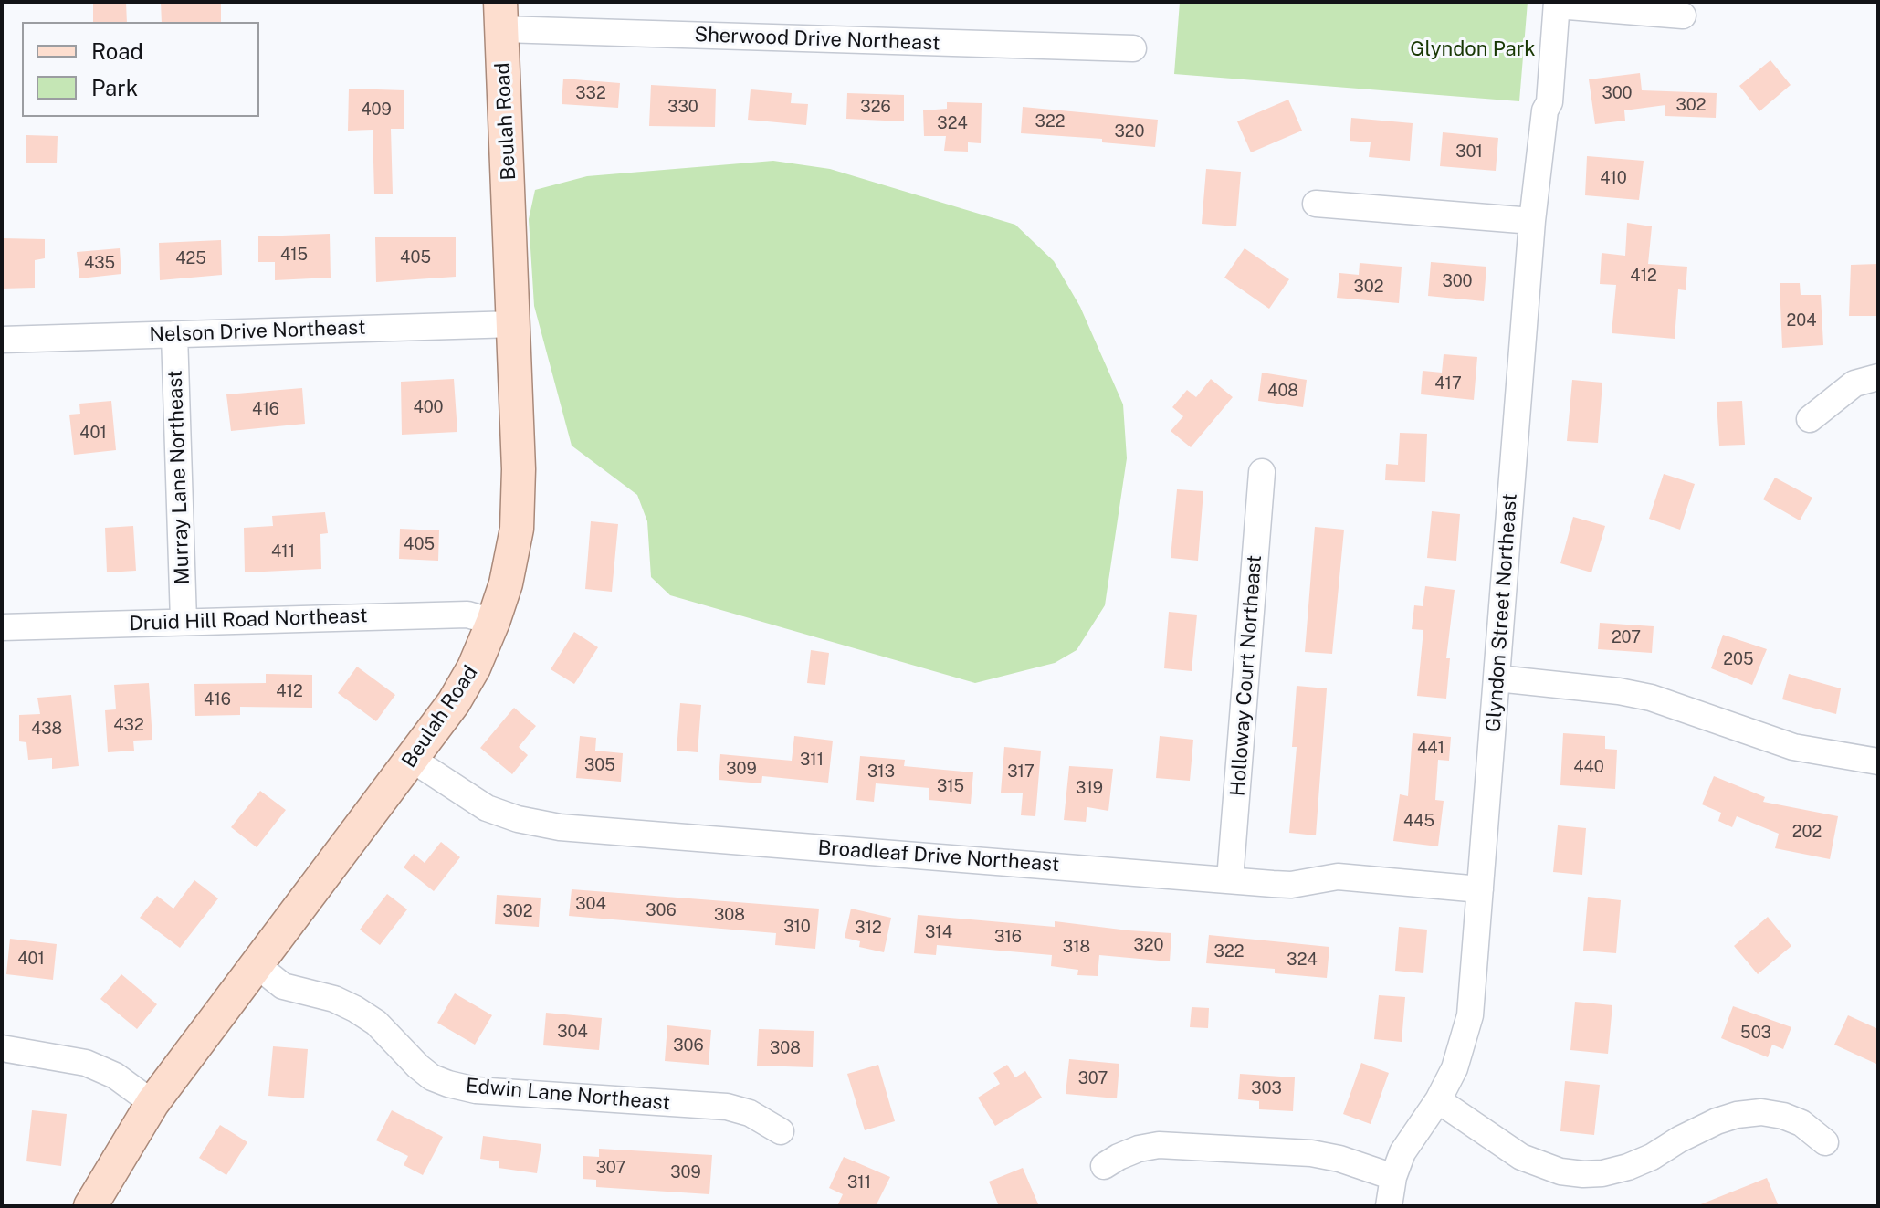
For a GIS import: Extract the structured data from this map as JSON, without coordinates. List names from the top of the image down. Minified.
{"streets":{"main road":["Beulah Road"],"street":["Sherwood Drive Northeast","Nelson Drive Northeast","Murray Lane Northeast","Glyndon Street Northeast","Druid Hill Road Northeast","Holloway Court Northeast","Broadleaf Drive Northeast","Edwin Lane Northeast"]},"crossings":[["Sherwood Drive Northeast","Beulah Road"],["Beulah Road","Nelson Drive Northeast"],["Beulah Road","Druid Hill Road Northeast"],["Beulah Road","Broadleaf Drive Northeast"],["Beulah Road","Edwin Lane Northeast"],["Nelson Drive Northeast","Murray Lane Northeast"],["Murray Lane Northeast","Druid Hill Road Northeast"],["Glyndon Street Northeast","Broadleaf Drive Northeast"],["Holloway Court Northeast","Broadleaf Drive Northeast"]],"parks":["Glyndon Park"],"house_numbers":["332","300","302","330","326","409","322","324","320","301","410","415","405","425","435","412","300","302","204","417","408","400","416","401","405","411","207","205","412","416","432","438","441","311","305","440","309","313","317","315","319","445","202","304","306","302","308","310","312","314","316","320","318","322","401","324","304","503","306","308","307","303","307","309","311"],"legend":["Road","Park"]}
